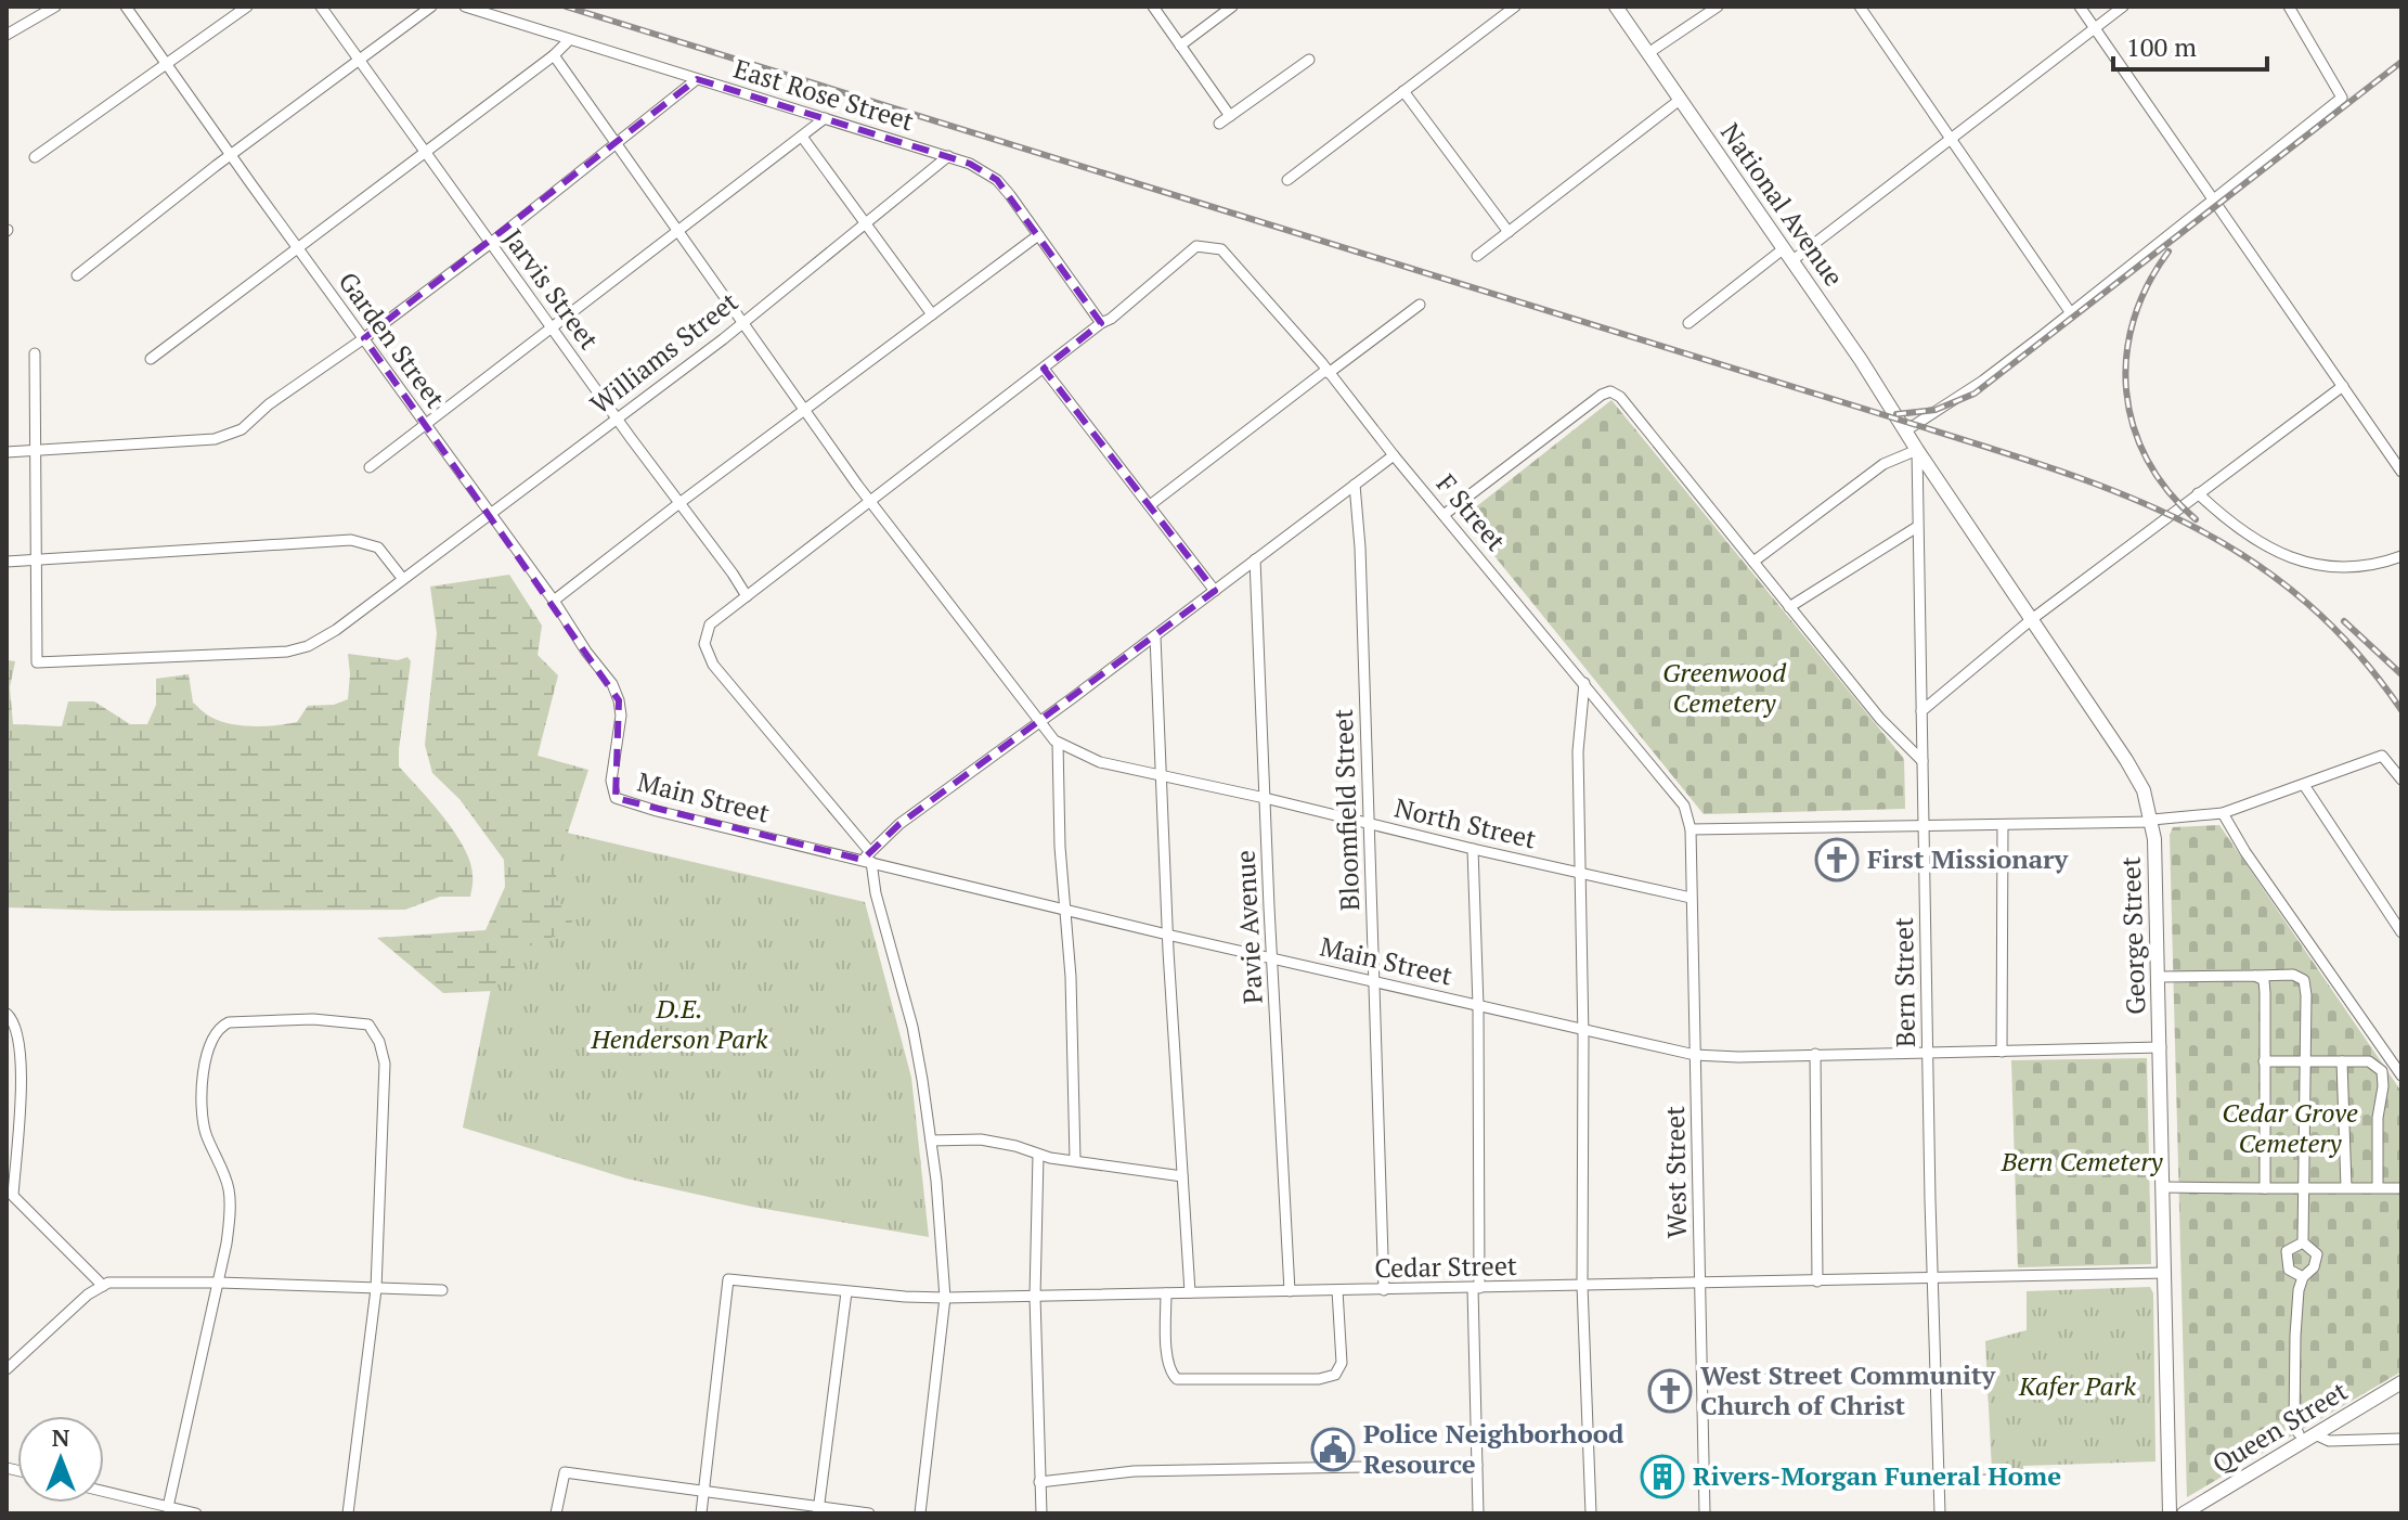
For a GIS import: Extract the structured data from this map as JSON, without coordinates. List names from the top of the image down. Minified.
{"streets":{"street":["East Rose Street","National Avenue","Jarvis Street","Garden Street","Williams Street","F Street","Main Street","Bloomfield Street","North Street","Pavie Avenue","George Street","Bern Street","West Street","Cedar Street","Queen Street"]},"crossings":[["East Rose Street","Williams Street"],["East Rose Street","F Street"],["National Avenue","George Street"],["Jarvis Street","Williams Street"],["Garden Street","Williams Street"],["Garden Street","Main Street"],["Williams Street","North Street"],["F Street","West Street"],["Main Street","Bloomfield Street"],["Main Street","Pavie Avenue"],["Main Street","George Street"],["Main Street","Bern Street"],["Main Street","West Street"],["Bloomfield Street","North Street"],["Bloomfield Street","Cedar Street"],["North Street","Pavie Avenue"],["North Street","West Street"],["Pavie Avenue","Cedar Street"],["George Street","Bern Street"],["George Street","Cedar Street"],["Bern Street","Cedar Street"],["West Street","Cedar Street"]],"parks":["Greenwood Cemetery","D.E. Henderson Park","Cedar Grove Cemetery","Bern Cemetery","Kafer Park"],"places":{"church":["First Missionary","West Street Community Church of Christ"],"public building":["Police Neighborhood Resource"],"building":["Rivers-Morgan Funeral Home"]},"scale_bar":"100 m","north":"top"}
